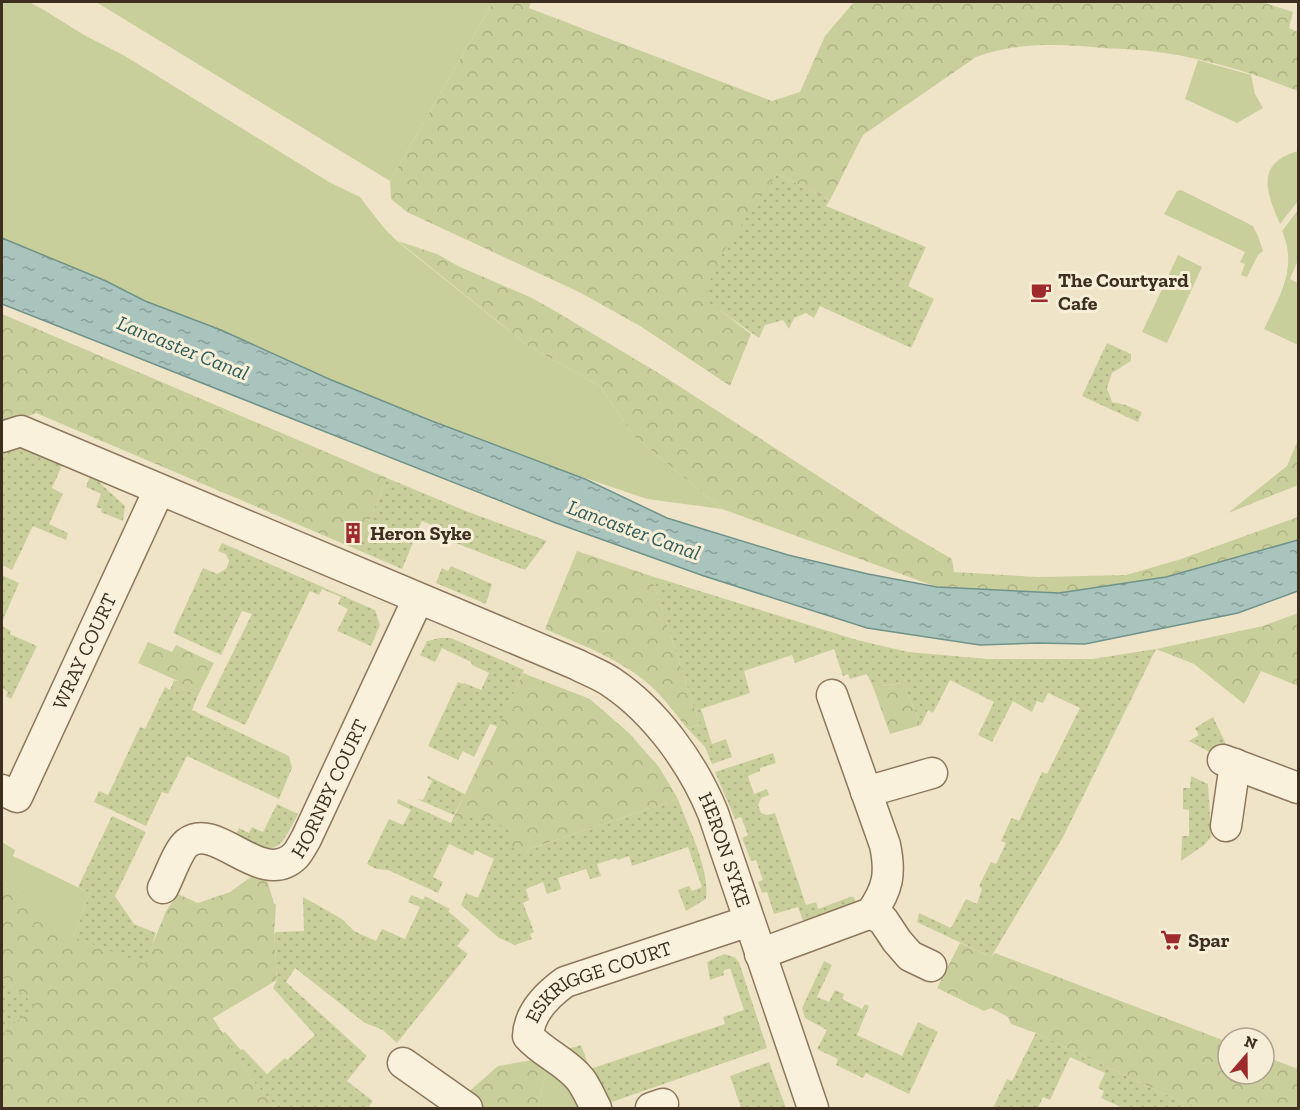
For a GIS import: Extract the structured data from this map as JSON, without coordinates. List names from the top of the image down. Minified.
{"streets":{"street":["WRAY COURT","HORNBY COURT","HERON SYKE","ESKRIGGE COURT"]},"crossings":[["WRAY COURT","HERON SYKE"],["HORNBY COURT","HERON SYKE"],["HERON SYKE","ESKRIGGE COURT"]],"water":["Lancaster Canal"],"places":{"cafe":["The Courtyard Cafe"],"building":["Heron Syke"],"supermarket":["Spar"]},"north":"top"}
